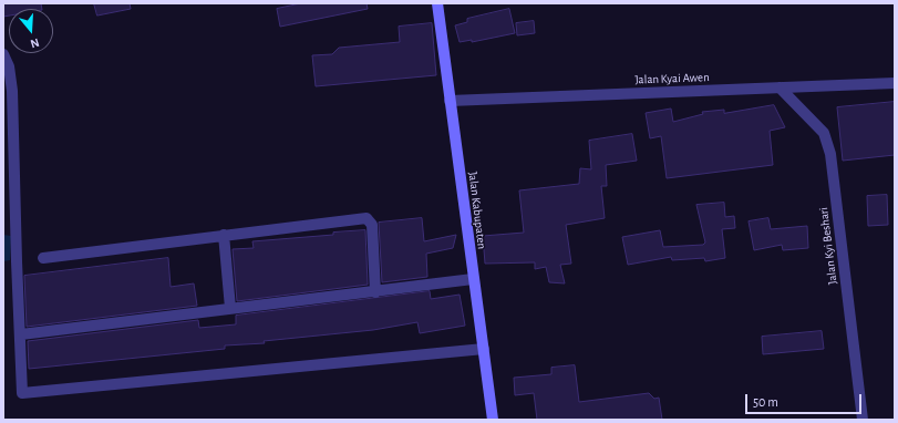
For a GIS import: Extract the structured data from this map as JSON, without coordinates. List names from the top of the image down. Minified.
{"streets":{"main road":["Jalan Kabupaten"],"street":["Jalan Kyai Awen","Jalan Kyi Beshari"]},"crossings":[["Jalan Kyai Awen","Jalan Kabupaten"],["Jalan Kyai Awen","Jalan Kyi Beshari"]],"scale_bar":"50 m","north":"bottom"}
